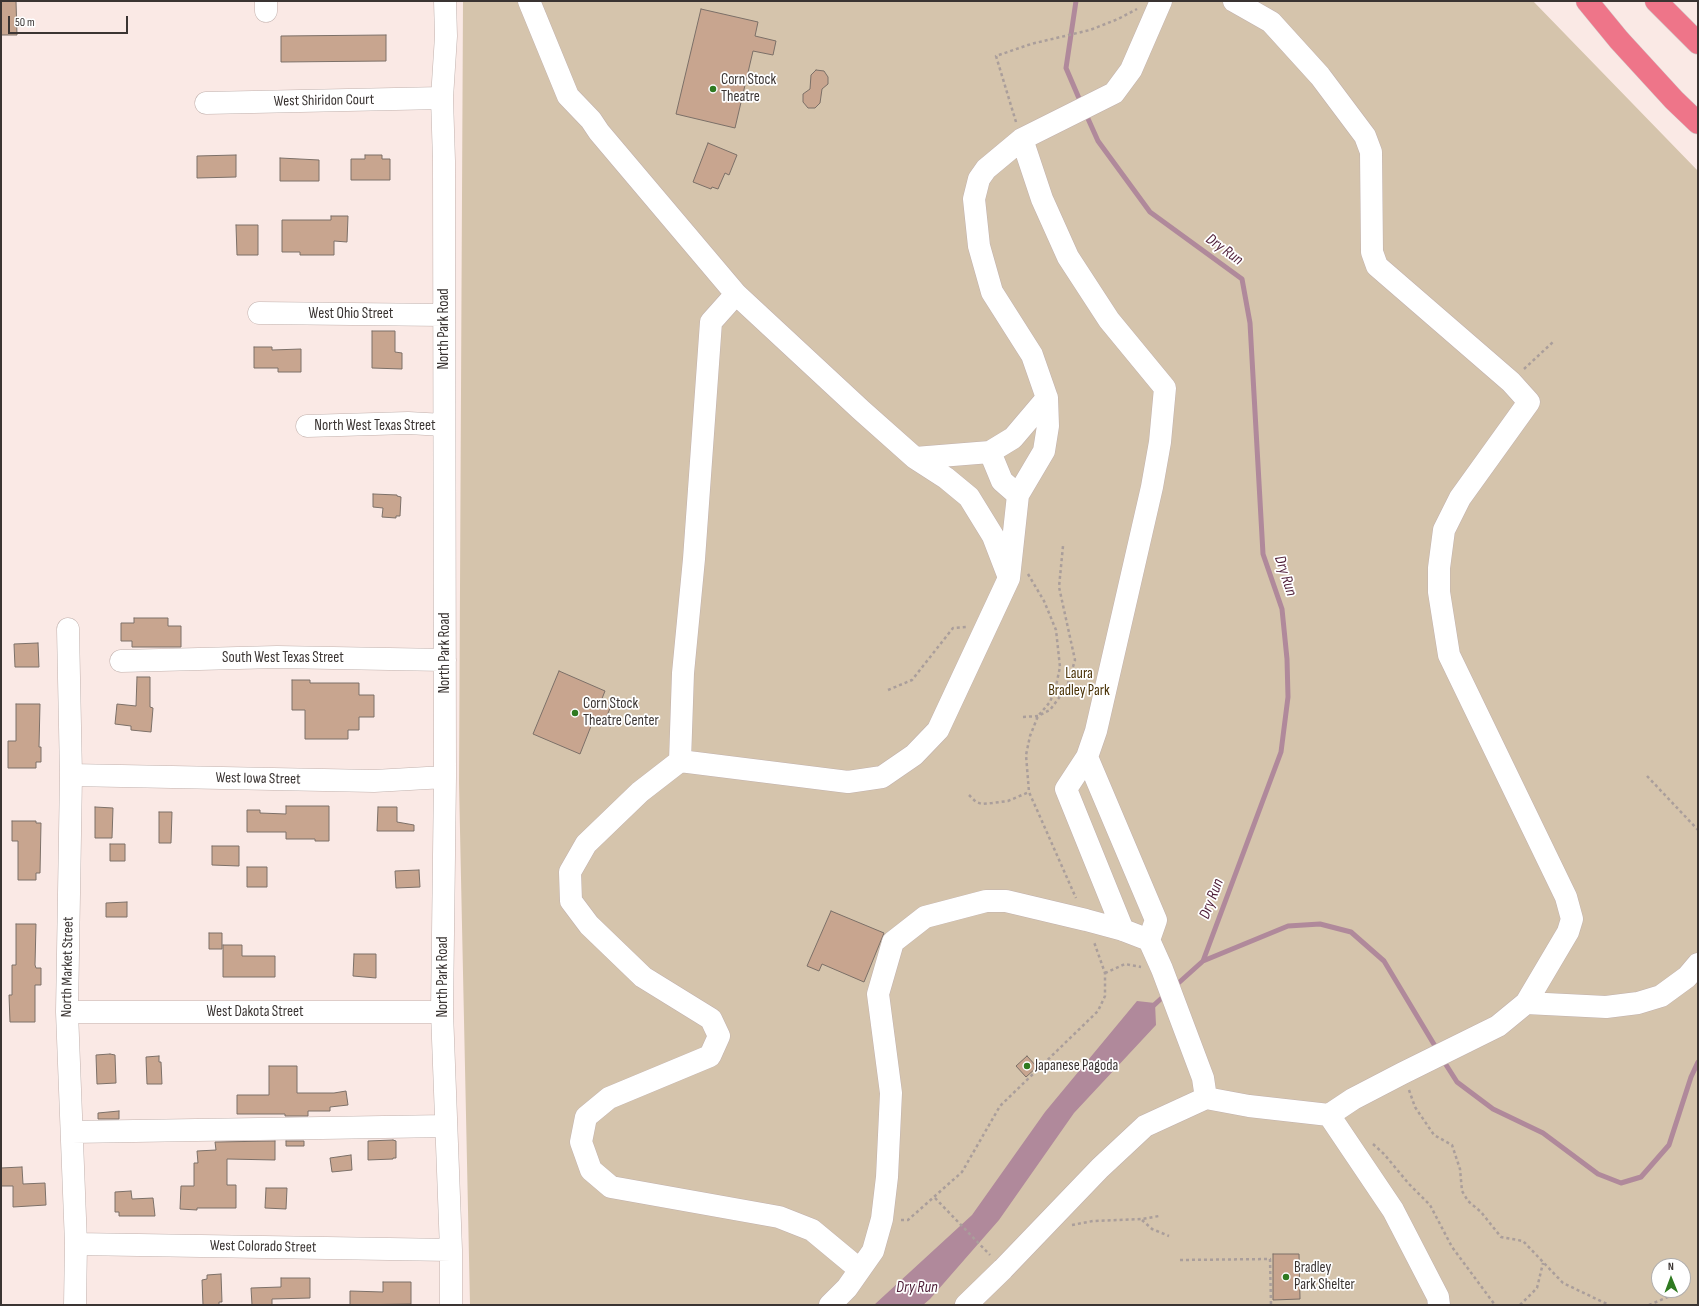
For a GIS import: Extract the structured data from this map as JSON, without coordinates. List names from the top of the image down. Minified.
{"streets":{"street":["West Shiridon Court","West Ohio Street","North Park Road","North West Texas Street","South West Texas Street","West Iowa Street","North Market Street","West Dakota Street","West Colorado Street"]},"crossings":[["West Shiridon Court","North Park Road"],["West Ohio Street","North Park Road"],["North Park Road","North West Texas Street"],["North Park Road","South West Texas Street"],["North Park Road","West Iowa Street"],["North Park Road","West Dakota Street"],["North Park Road","West Colorado Street"],["West Iowa Street","North Market Street"],["North Market Street","West Dakota Street"],["North Market Street","West Colorado Street"]],"water":["Dry Run"],"parks":["Laura Bradley Park"],"places":["Corn Stock Theatre","Corn Stock Theatre Center","Japanese Pagoda","Bradley Park Shelter"],"scale_bar":"50 m","north":"top"}
